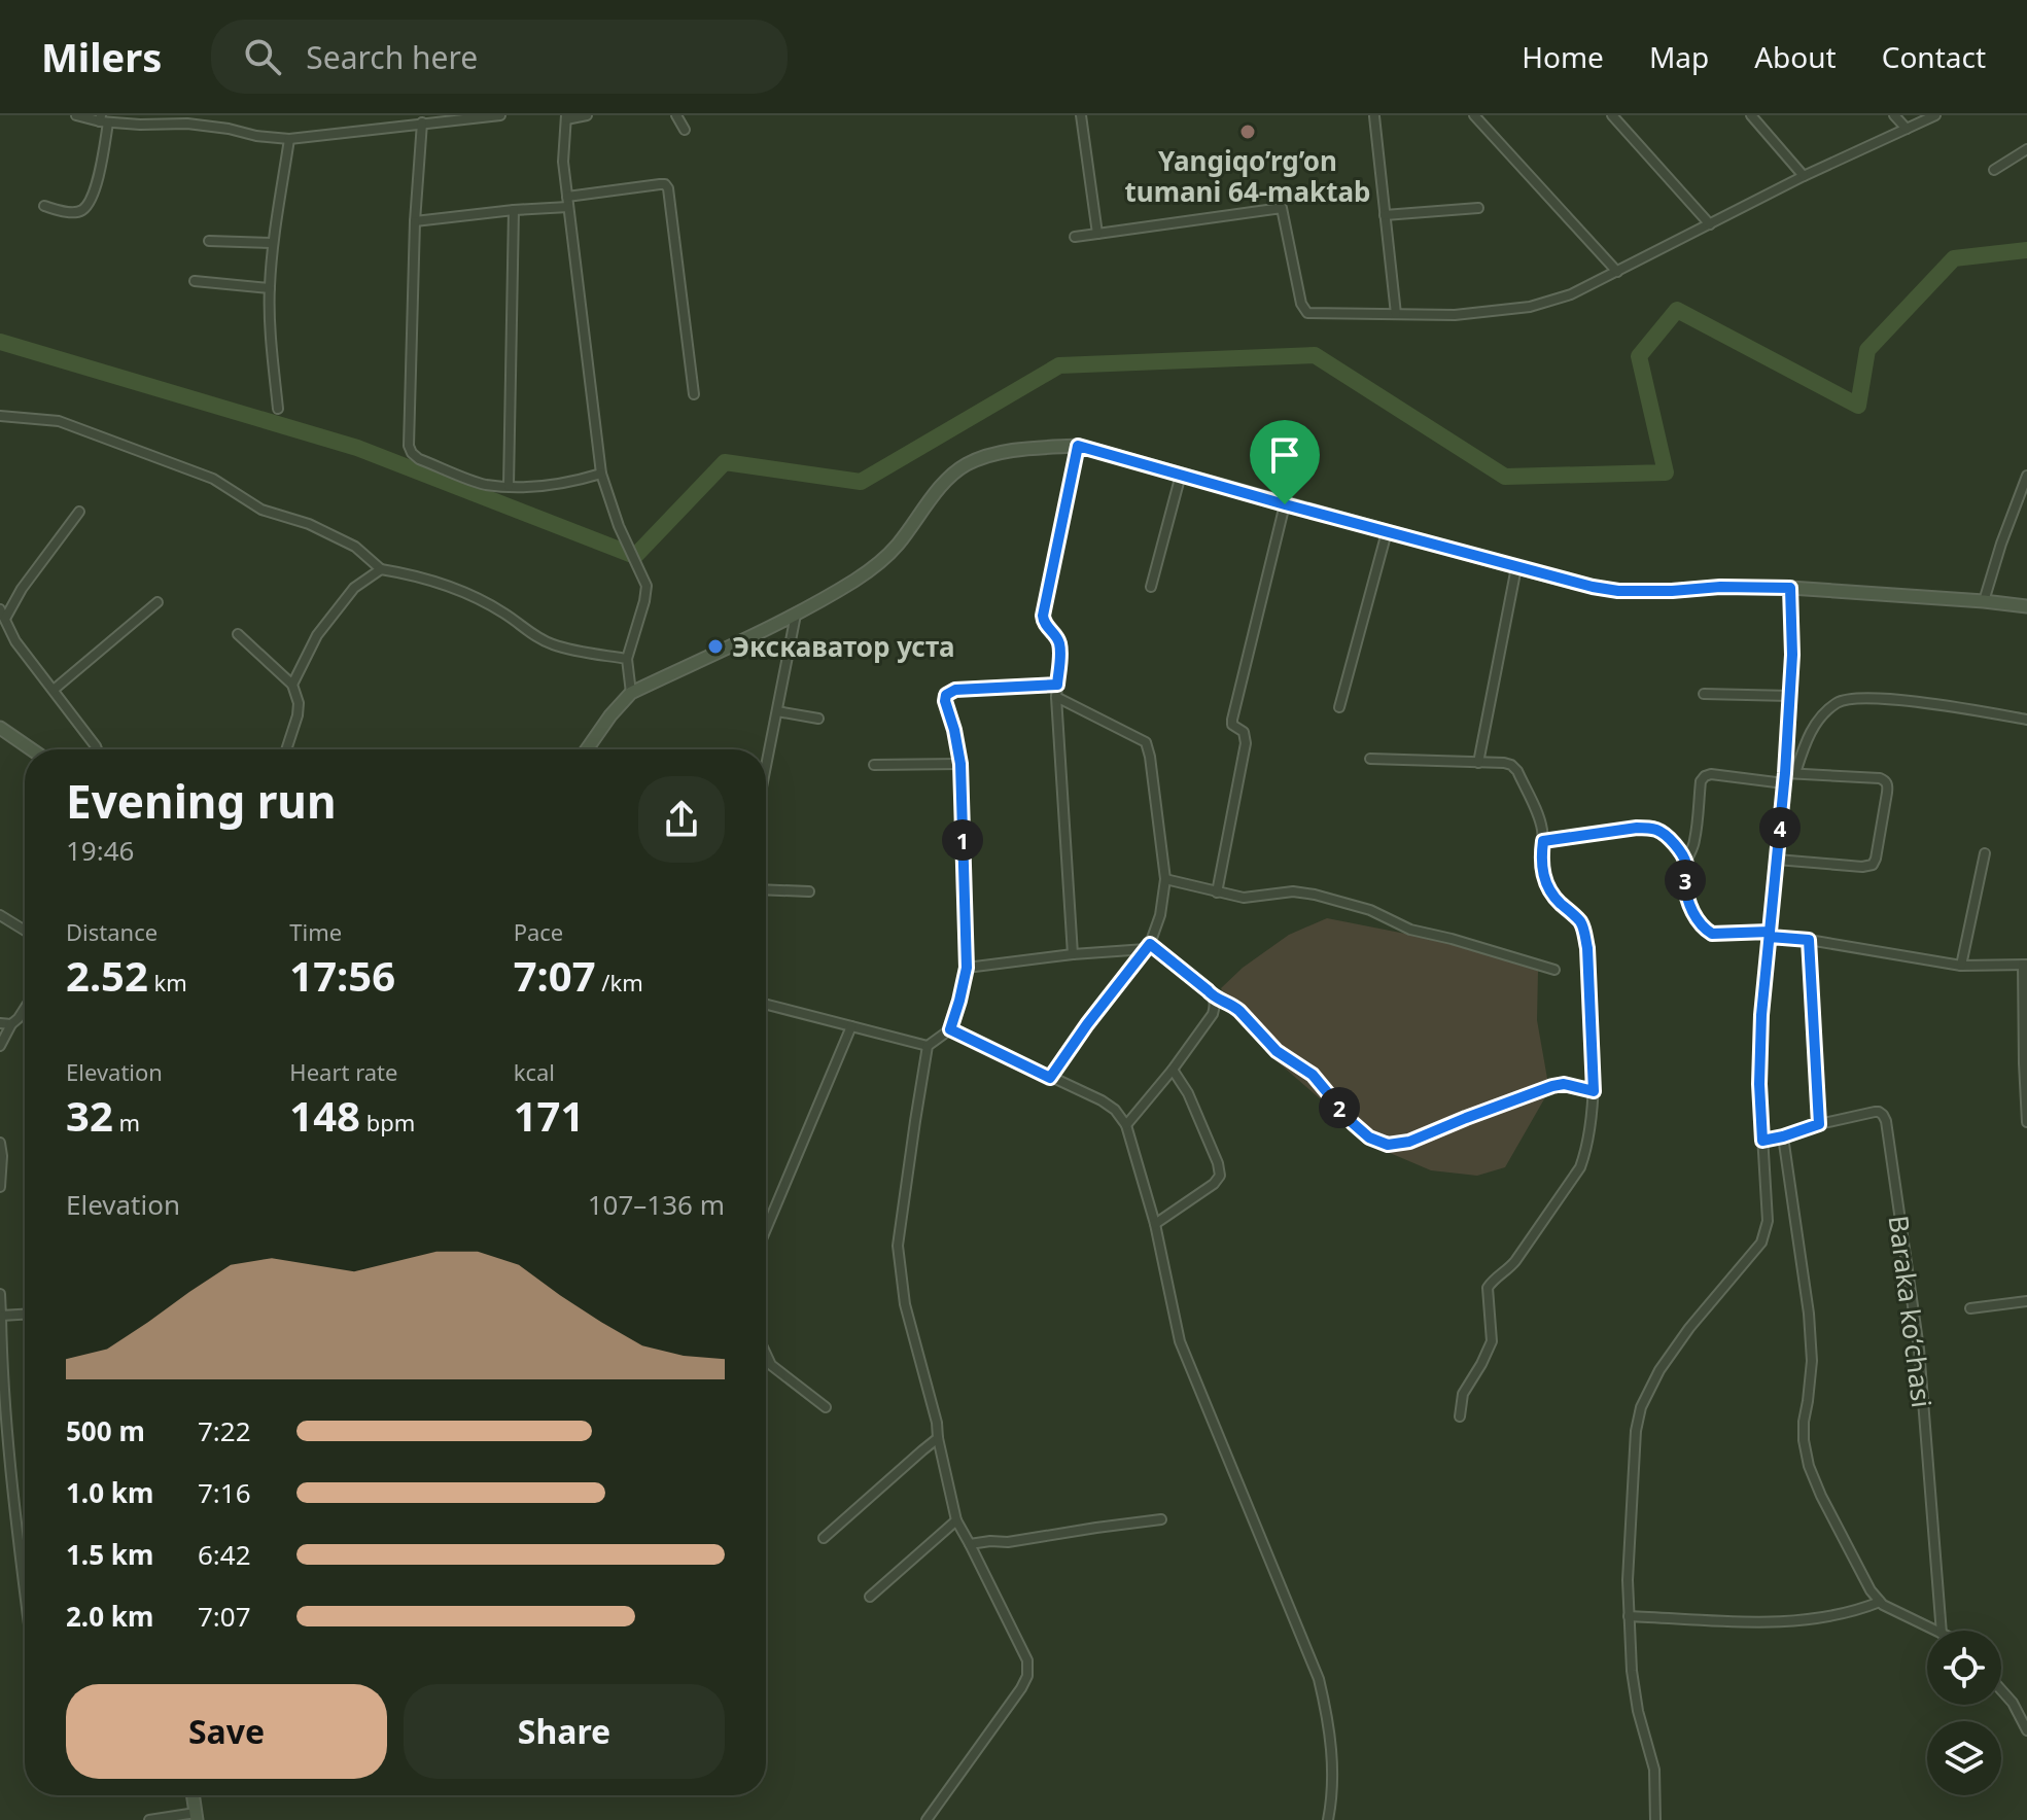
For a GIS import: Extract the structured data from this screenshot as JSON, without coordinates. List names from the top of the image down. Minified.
{"streets":{"street":["Baraka koʻchasi"]},"places":["Yangiqo’rg’on tumani 64-maktab","Экскаватор уста"],"page":{"header":"Milers","search":"Search here","nav":["Home","Map","About","Contact"],"heading":["Evening run","19:46"],"pins":["4","1","3","2"],"stats":[["Distance","2.52 km"],["Time","17:56"],["Pace","7:07 /km"],["Elevation","32 m"],["Heart rate","148 bpm"],["kcal","171"]],"chart":["Elevation","107–136 m"],"list":[{"name":"500 m","note":"7:22"},{"name":"1.0 km","note":"7:16"},{"name":"1.5 km","note":"6:42"},{"name":"2.0 km","note":"7:07"}],"buttons":["Save","Share"]}}
